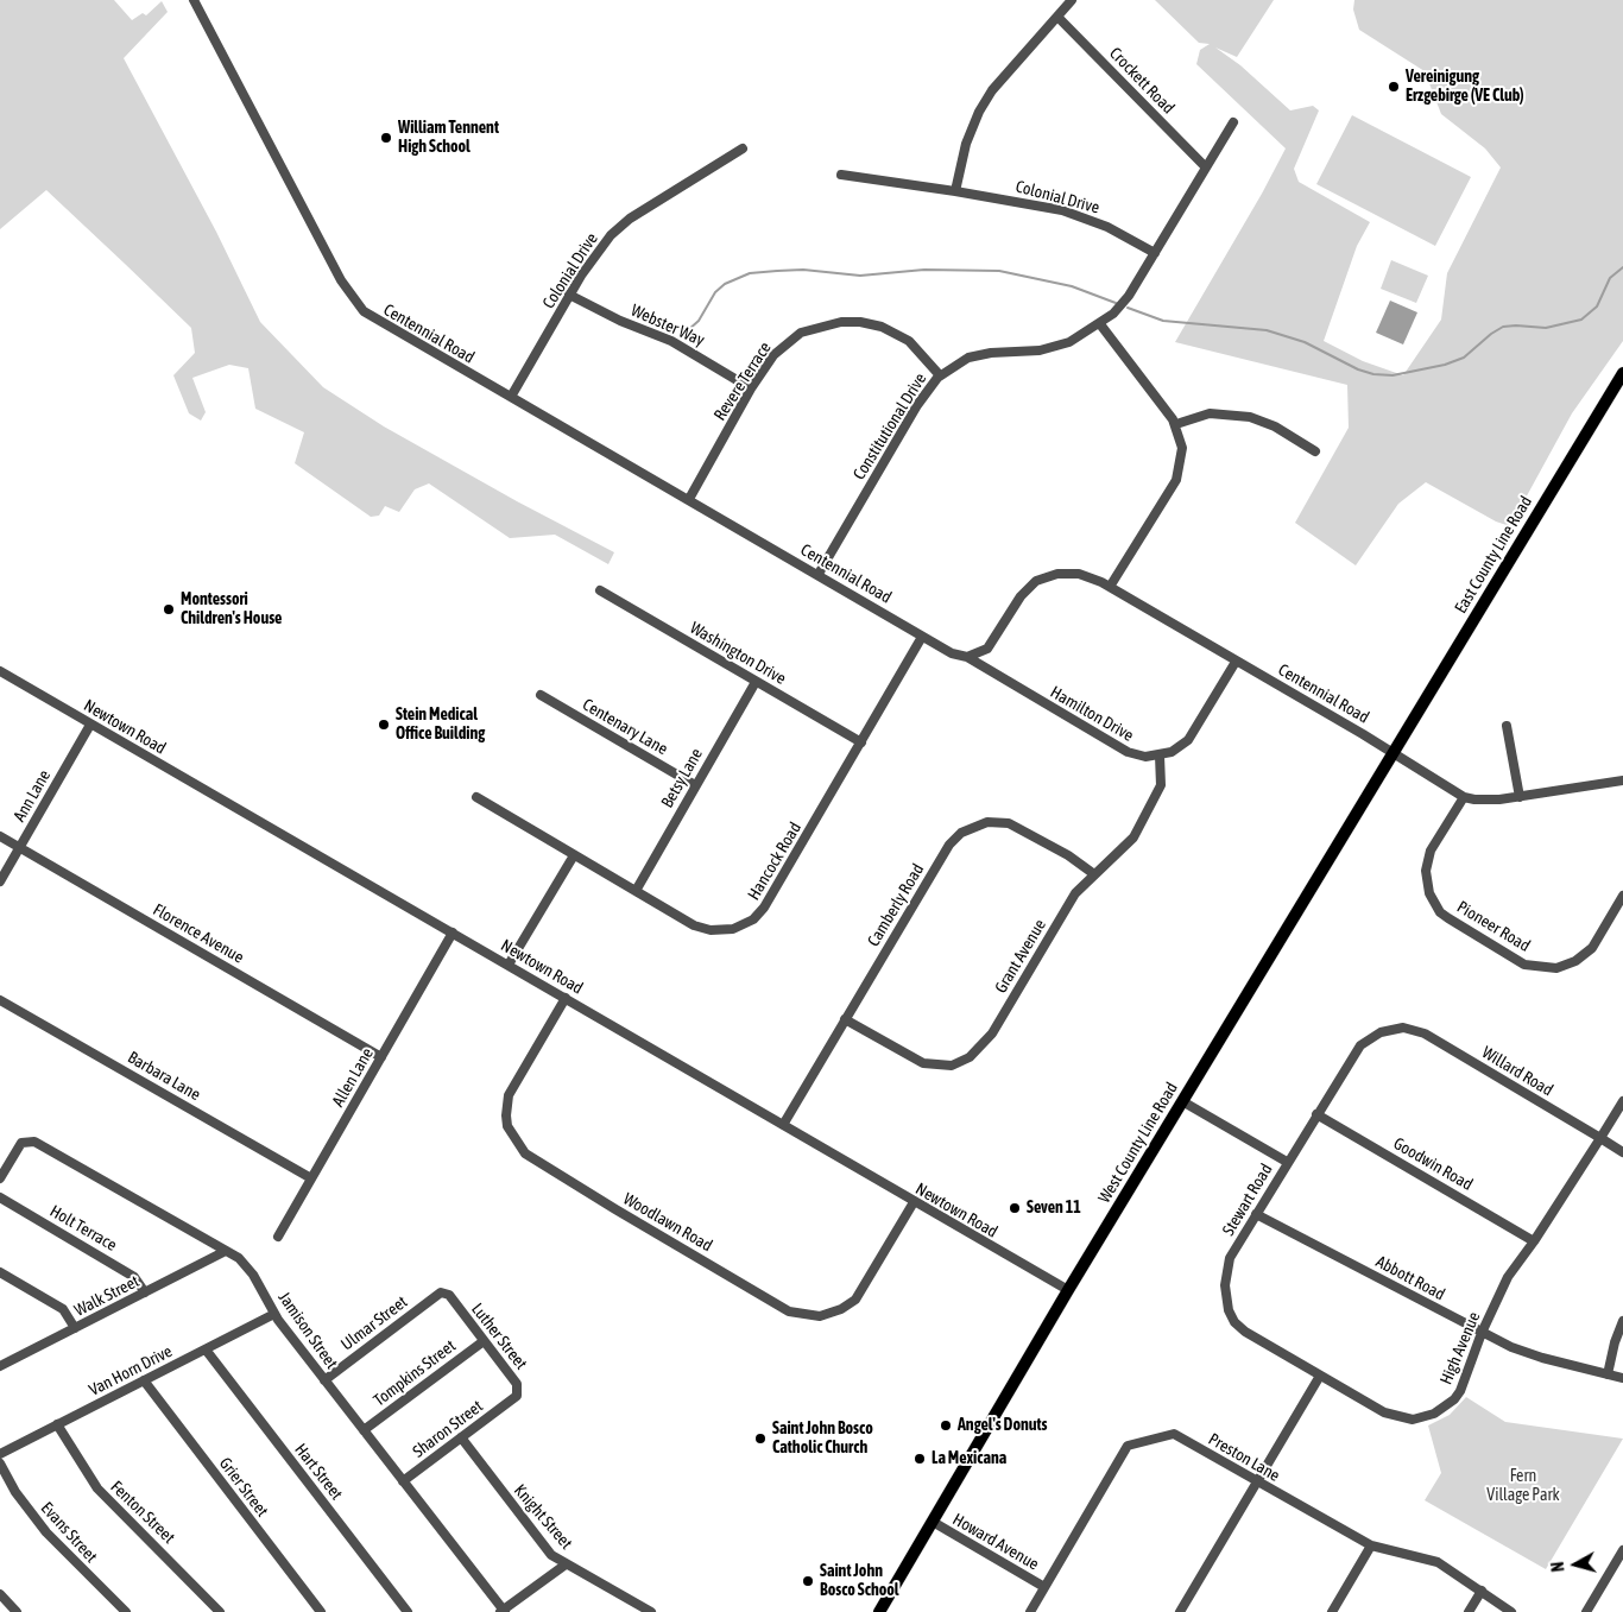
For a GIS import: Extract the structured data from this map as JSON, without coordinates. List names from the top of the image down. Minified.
{"streets":{"main road":["East County Line Road","West County Line Road"],"street":["Crockett Road","Colonial Drive","Webster Way","Centennial Road","Revere Terrace","Constitutional Drive","Washington Drive","Hamilton Drive","Newtown Road","Centenary Lane","Betsy Lane","Ann Lane","Hancock Road","Camberly Road","Pioneer Road","Florence Avenue","Grant Avenue","Willard Road","Barbara Lane","Allen Lane","Goodwin Road","Stewart Road","Woodlawn Road","Holt Terrace","Abbott Road","Walk Street","Ulmar Street","Jamison Street","Luther Street","High Avenue","Van Horn Drive","Tompkins Street","Sharon Street","Preston Lane","Hart Street","Grier Street","Fenton Street","Knight Street","Evans Street","Howard Avenue"]},"crossings":[["Crockett Road","Constitutional Drive"],["Colonial Drive","Webster Way"],["Colonial Drive","Centennial Road"],["Colonial Drive","Constitutional Drive"],["Webster Way","Revere Terrace"],["Centennial Road","Revere Terrace"],["Centennial Road","Constitutional Drive"],["Centennial Road","East County Line Road"],["Centennial Road","Hamilton Drive"],["Centennial Road","Hancock Road"],["Centennial Road","Pioneer Road"],["Centennial Road","West County Line Road"],["Revere Terrace","Constitutional Drive"],["East County Line Road","West County Line Road"],["Washington Drive","Betsy Lane"],["Washington Drive","Hancock Road"],["Hamilton Drive","Grant Avenue"],["Newtown Road","Ann Lane"],["Newtown Road","Camberly Road"],["Newtown Road","Allen Lane"],["Newtown Road","West County Line Road"],["Newtown Road","Woodlawn Road"],["Centenary Lane","Betsy Lane"],["Betsy Lane","Hancock Road"],["Ann Lane","Florence Avenue"],["Camberly Road","Grant Avenue"],["Florence Avenue","Allen Lane"],["Willard Road","Stewart Road"],["Willard Road","High Avenue"],["Barbara Lane","Allen Lane"],["West County Line Road","Howard Avenue"],["Goodwin Road","Stewart Road"],["Goodwin Road","High Avenue"],["Stewart Road","Abbott Road"],["Stewart Road","High Avenue"],["Holt Terrace","Walk Street"],["Abbott Road","High Avenue"],["Walk Street","Jamison Street"],["Ulmar Street","Jamison Street"],["Ulmar Street","Luther Street"],["Jamison Street","Van Horn Drive"],["Jamison Street","Tompkins Street"],["Jamison Street","Sharon Street"],["Luther Street","Tompkins Street"],["Luther Street","Sharon Street"],["Van Horn Drive","Hart Street"],["Van Horn Drive","Grier Street"],["Van Horn Drive","Fenton Street"],["Sharon Street","Knight Street"],["Preston Lane","Howard Avenue"]],"parks":["Fern Village Park"],"places":["Vereinigung Erzgebirge (VE Club)","William Tennent High School","Montessori Children's House","Stein Medical Office Building","Seven 11","Angel's Donuts","Saint John Bosco Catholic Church","La Mexicana","Saint John Bosco School"],"north":"left"}
